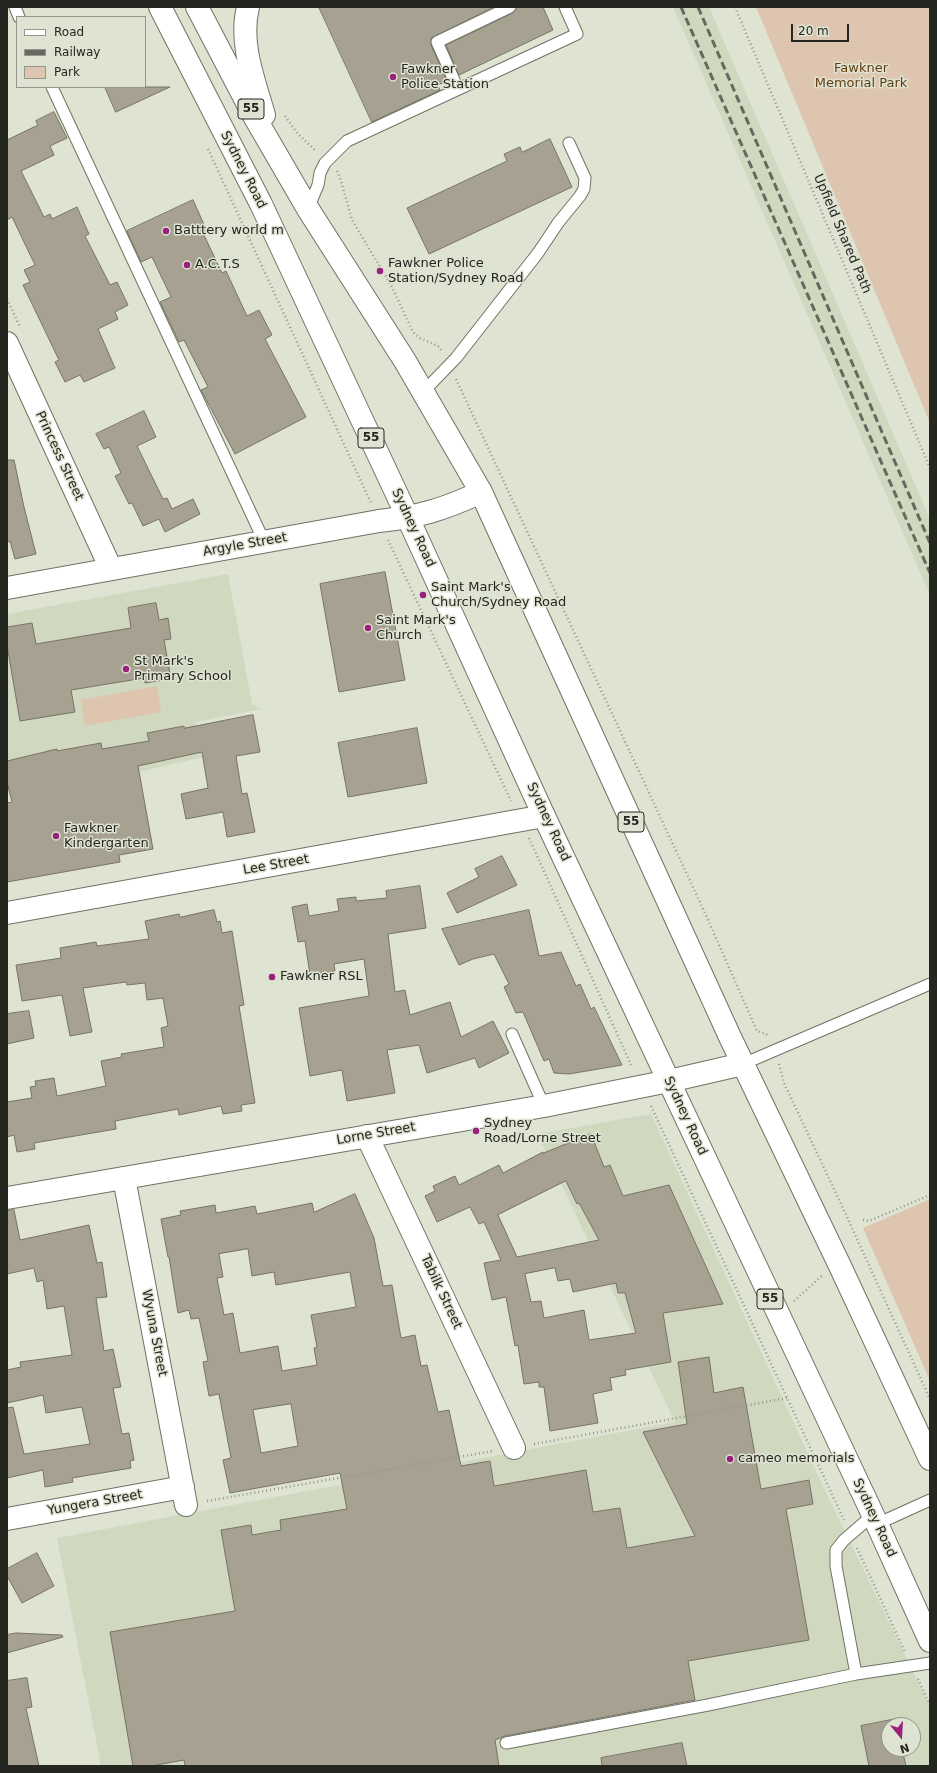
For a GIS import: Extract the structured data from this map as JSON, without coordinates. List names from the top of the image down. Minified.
{"streets":{"main road":["55","Sydney Road","Princess Street","Argyle Street","Lee Street","Lorne Street","Tabilk Street","Wyuna Street","Yungera Street"],"path":["Upfield Shared Path"]},"crossings":[["55","Argyle Street"],["55","Lorne Street"],["Sydney Road","Argyle Street"],["Sydney Road","Lee Street"],["Sydney Road","Lorne Street"],["Princess Street","Argyle Street"],["Lorne Street","Tabilk Street"],["Lorne Street","Wyuna Street"],["Wyuna Street","Yungera Street"]],"parks":["Fawkner Memorial Park"],"places":["Fawkner Police Station","Batttery world m","A.C.T.S","Fawkner Police Station/Sydney Road","Saint Mark's Church/Sydney Road","Saint Mark's Church","St Mark's Primary School","Fawkner Kindergarten","Fawkner RSL","Sydney Road/Lorne Street","cameo memorials"],"legend":["Road","Railway","Park"],"scale_bar":"20 m","north":"bottom"}
